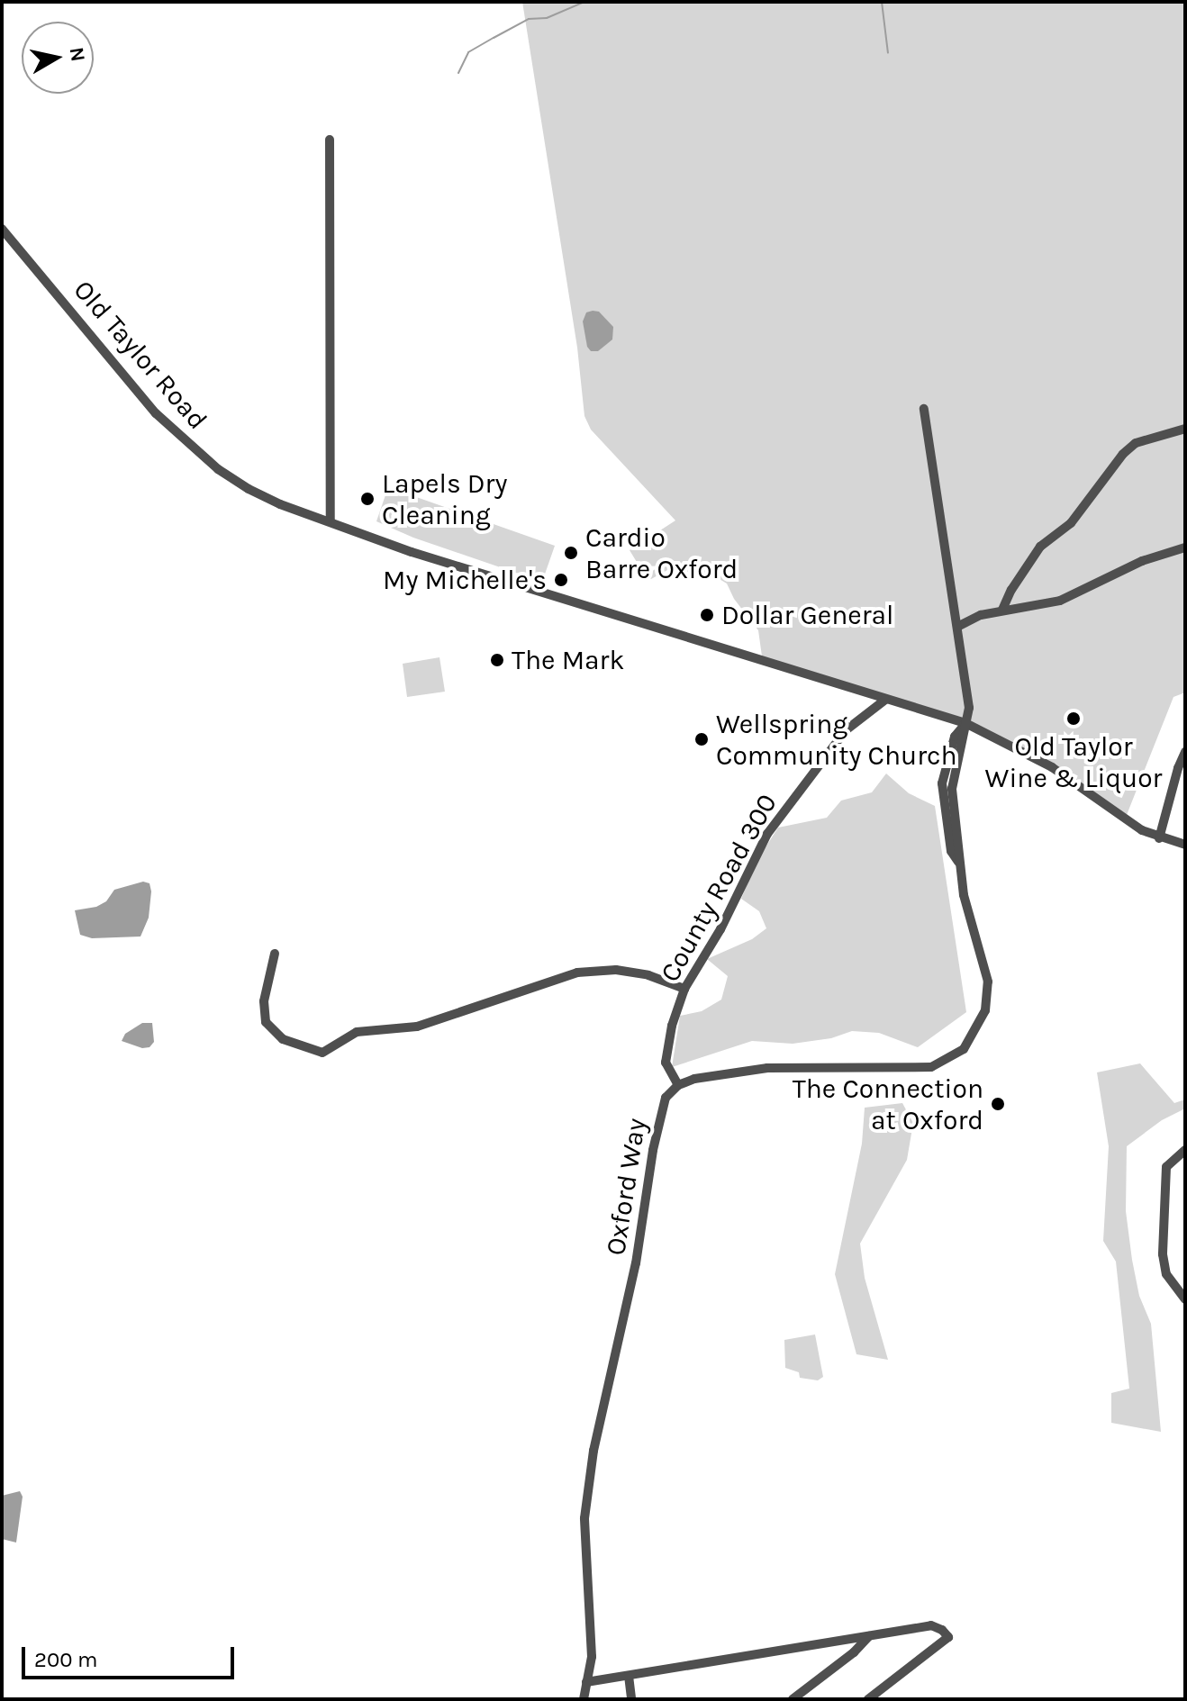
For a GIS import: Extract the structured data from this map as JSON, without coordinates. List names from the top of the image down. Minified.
{"streets":{"street":["Old Taylor Road","County Road 300","Oxford Way"]},"crossings":[["Old Taylor Road","County Road 300"],["County Road 300","Oxford Way"]],"places":["Lapels Dry Cleaning","Cardio Barre Oxford","My Michelle's","Dollar General","The Mark","Old Taylor Wine & Liquor","Wellspring Community Church","The Connection at Oxford"],"scale_bar":"200 m","north":"right"}
